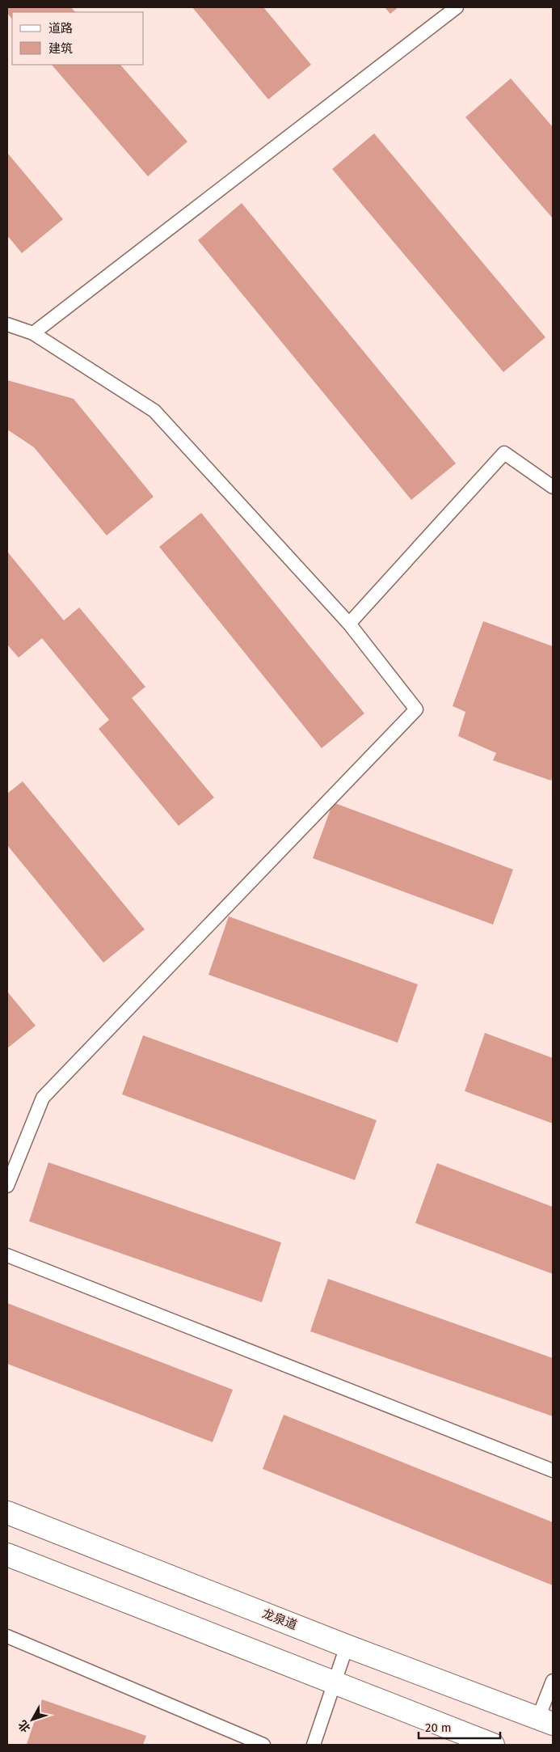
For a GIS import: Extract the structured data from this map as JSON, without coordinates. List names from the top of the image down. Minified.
{"streets":{"street":["龙泉道"]},"legend":["道路","建筑"],"scale_bar":"20 m","north":"bottom left"}
